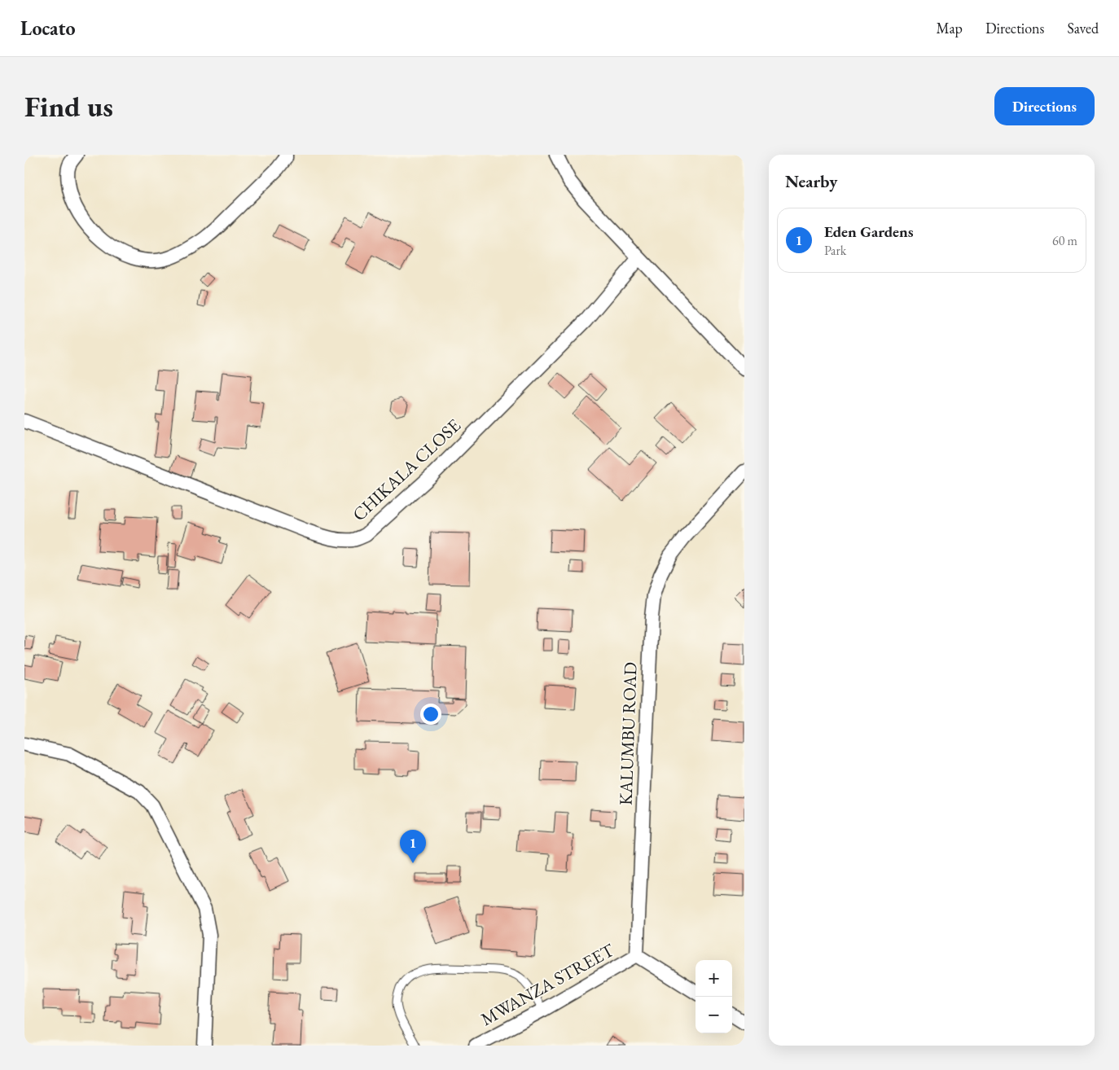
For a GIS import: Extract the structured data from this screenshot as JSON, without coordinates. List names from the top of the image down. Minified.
{"streets":{"street":["CHIKALA CLOSE","KALUMBU ROAD","MWANZA STREET"]},"crossings":[["KALUMBU ROAD","MWANZA STREET"]],"page":{"header":"Locato","nav":["Map","Directions","Saved"],"buttons":"Directions","title":"Find us","heading":"Nearby","list":[{"mark":"1","name":"Eden Gardens","note":"Park","value":"60 m"}],"pins":"1","map_buttons":["+","−"]}}
